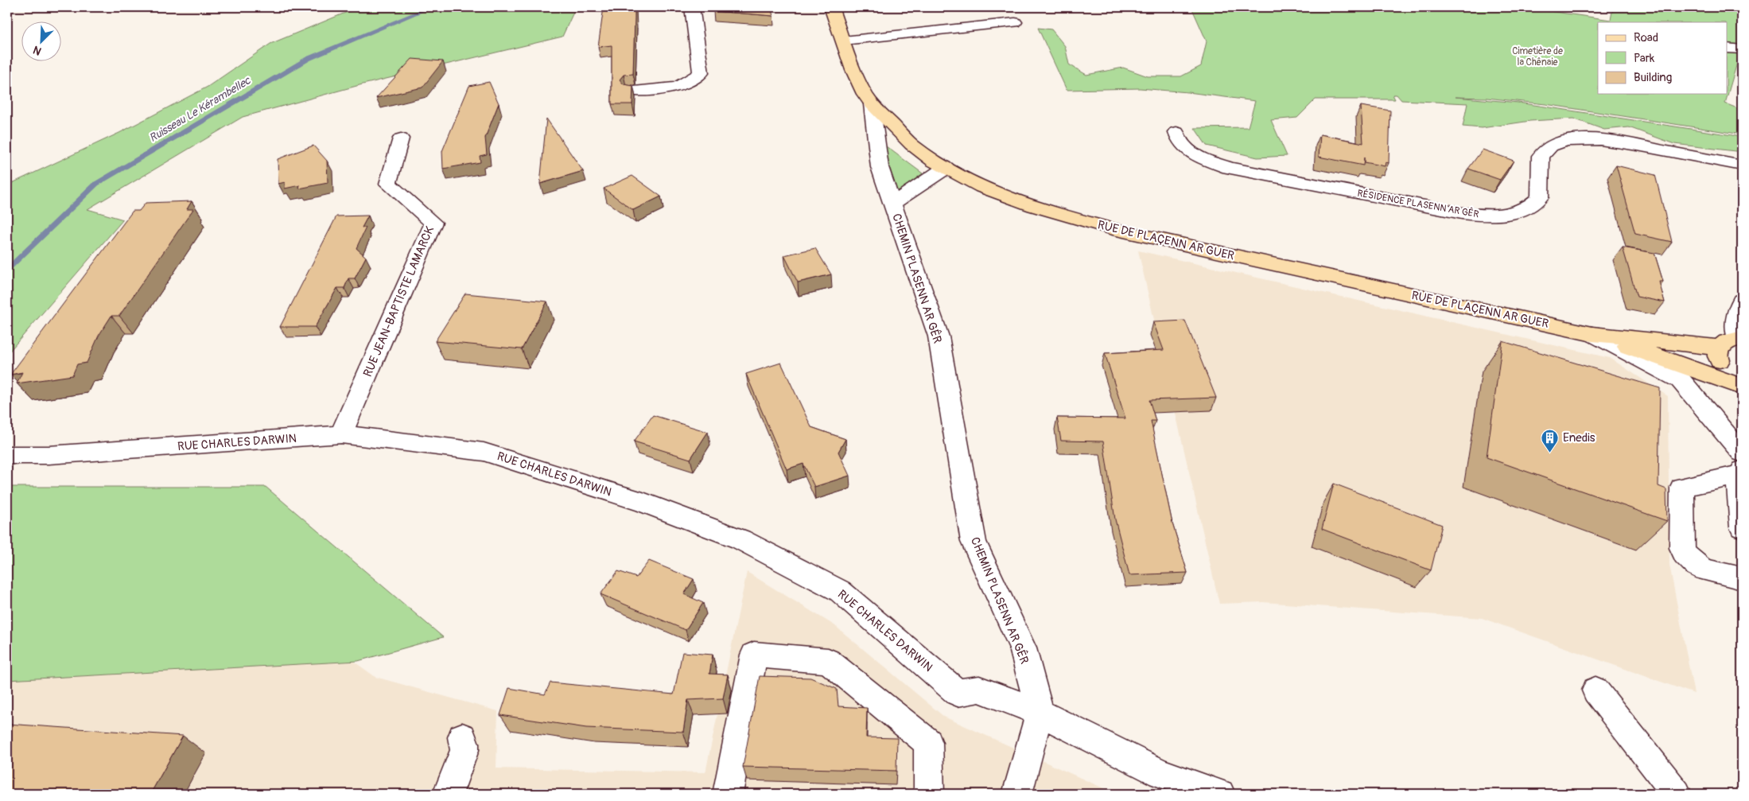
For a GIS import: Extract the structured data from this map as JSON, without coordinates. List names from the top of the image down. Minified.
{"streets":{"main road":["RUE DE PLAÇENN AR GUER"],"street":["RÉSIDENCE PLASENN AR GÊR","CHEMIN PLASENN AR GÊR","RUE JEAN-BAPTISTE LAMARCK","RUE CHARLES DARWIN"]},"crossings":[["RUE DE PLAÇENN AR GUER","CHEMIN PLASENN AR GÊR"],["CHEMIN PLASENN AR GÊR","RUE CHARLES DARWIN"],["RUE JEAN-BAPTISTE LAMARCK","RUE CHARLES DARWIN"]],"water":["Ruisseau Le Kérambellec"],"parks":["Cimetière de la Chênaie"],"places":{"building":["Enedis"]},"legend":["Road","Park","Building"],"north":"bottom left"}
